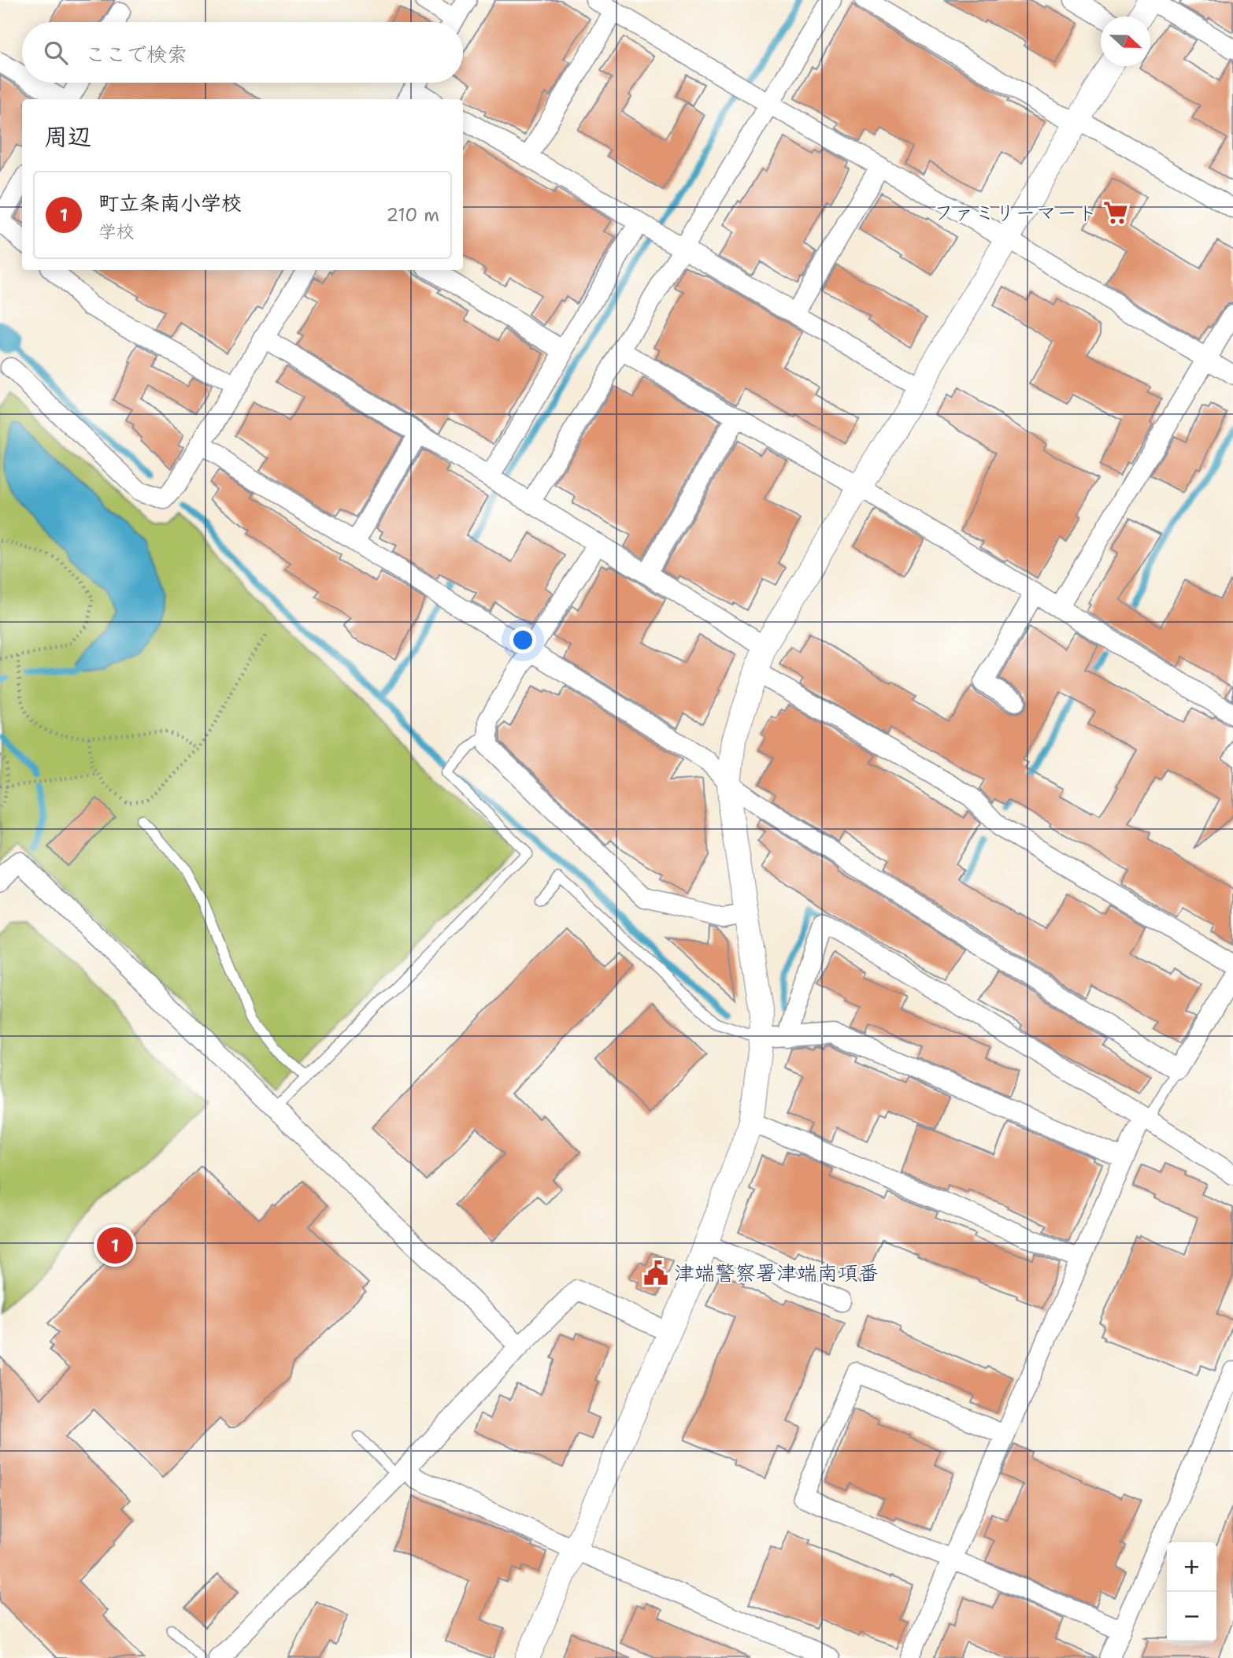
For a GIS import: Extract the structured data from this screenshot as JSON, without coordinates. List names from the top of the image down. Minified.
{"places":{"supermarket":["ファミリーマート"],"public building":["津端警察署津端南項番"]},"north":"right","page":{"search":"ここで検索","heading":"周辺","list":[{"mark":"1","name":"町立条南小学校","note":"学校","value":"210 m"}],"pins":"1","map_buttons":["+","−"]}}
